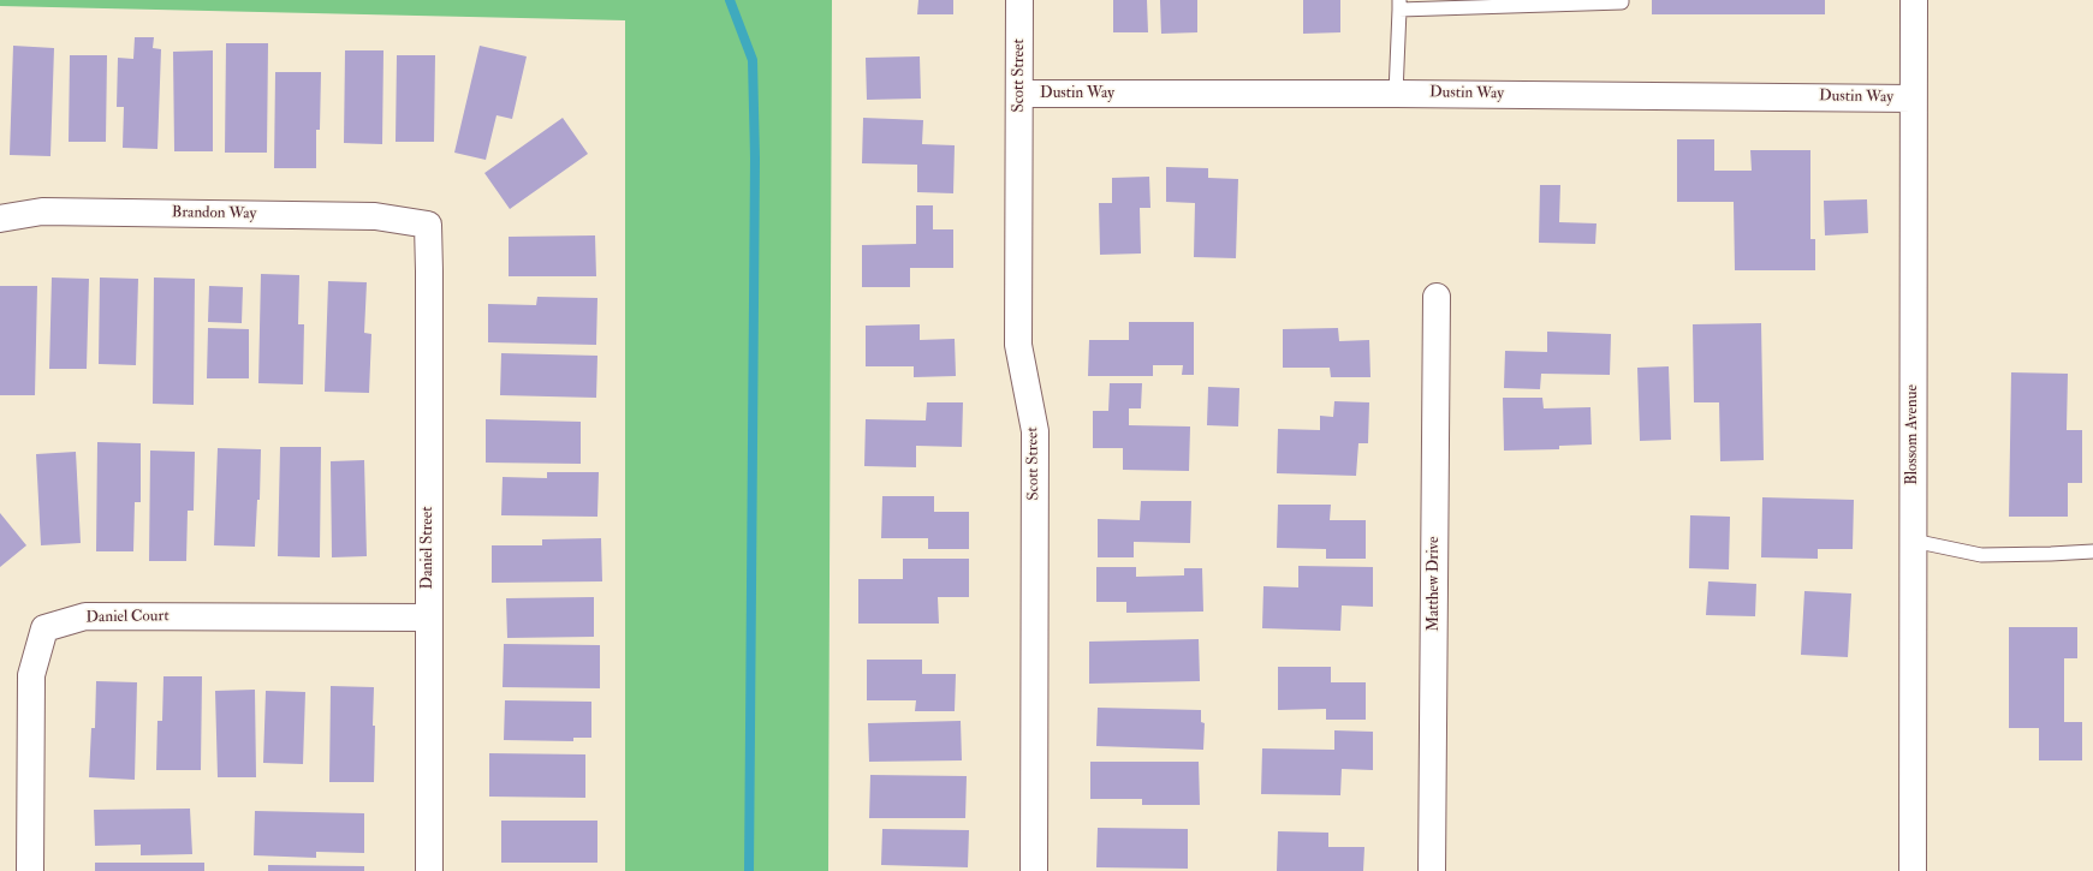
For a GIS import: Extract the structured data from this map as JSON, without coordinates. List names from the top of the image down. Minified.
{"streets":{"street":["Scott Street","Dustin Way","Brandon Way","Blossom Avenue","Daniel Street","Matthew Drive","Daniel Court"]},"crossings":[["Scott Street","Dustin Way"],["Dustin Way","Blossom Avenue"],["Brandon Way","Daniel Street"],["Daniel Street","Daniel Court"]]}
